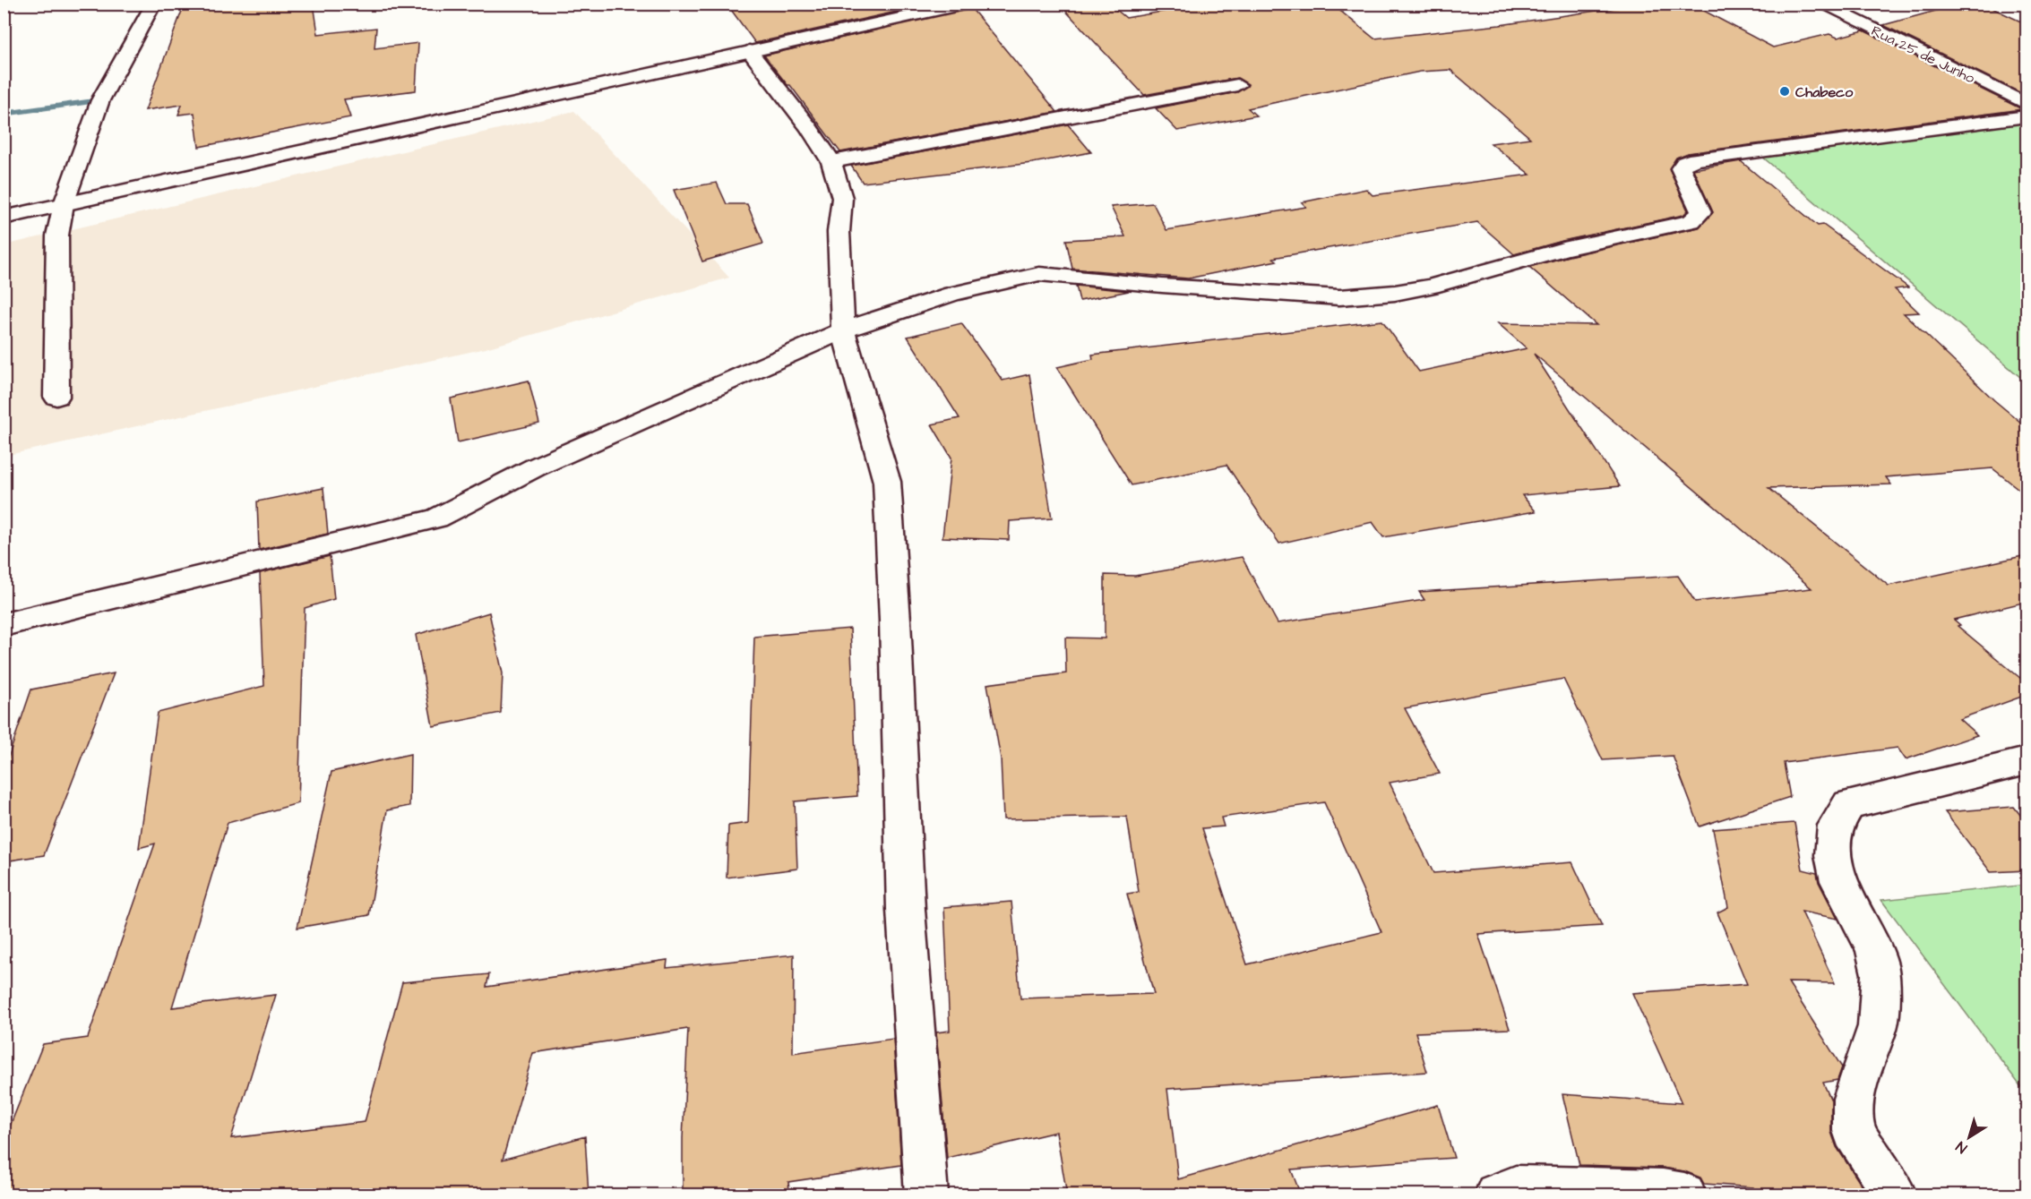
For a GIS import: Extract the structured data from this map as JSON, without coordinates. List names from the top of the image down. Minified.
{"streets":{"street":["Rua 25 de Junho"]},"places":["Chabeco"],"north":"bottom left"}
